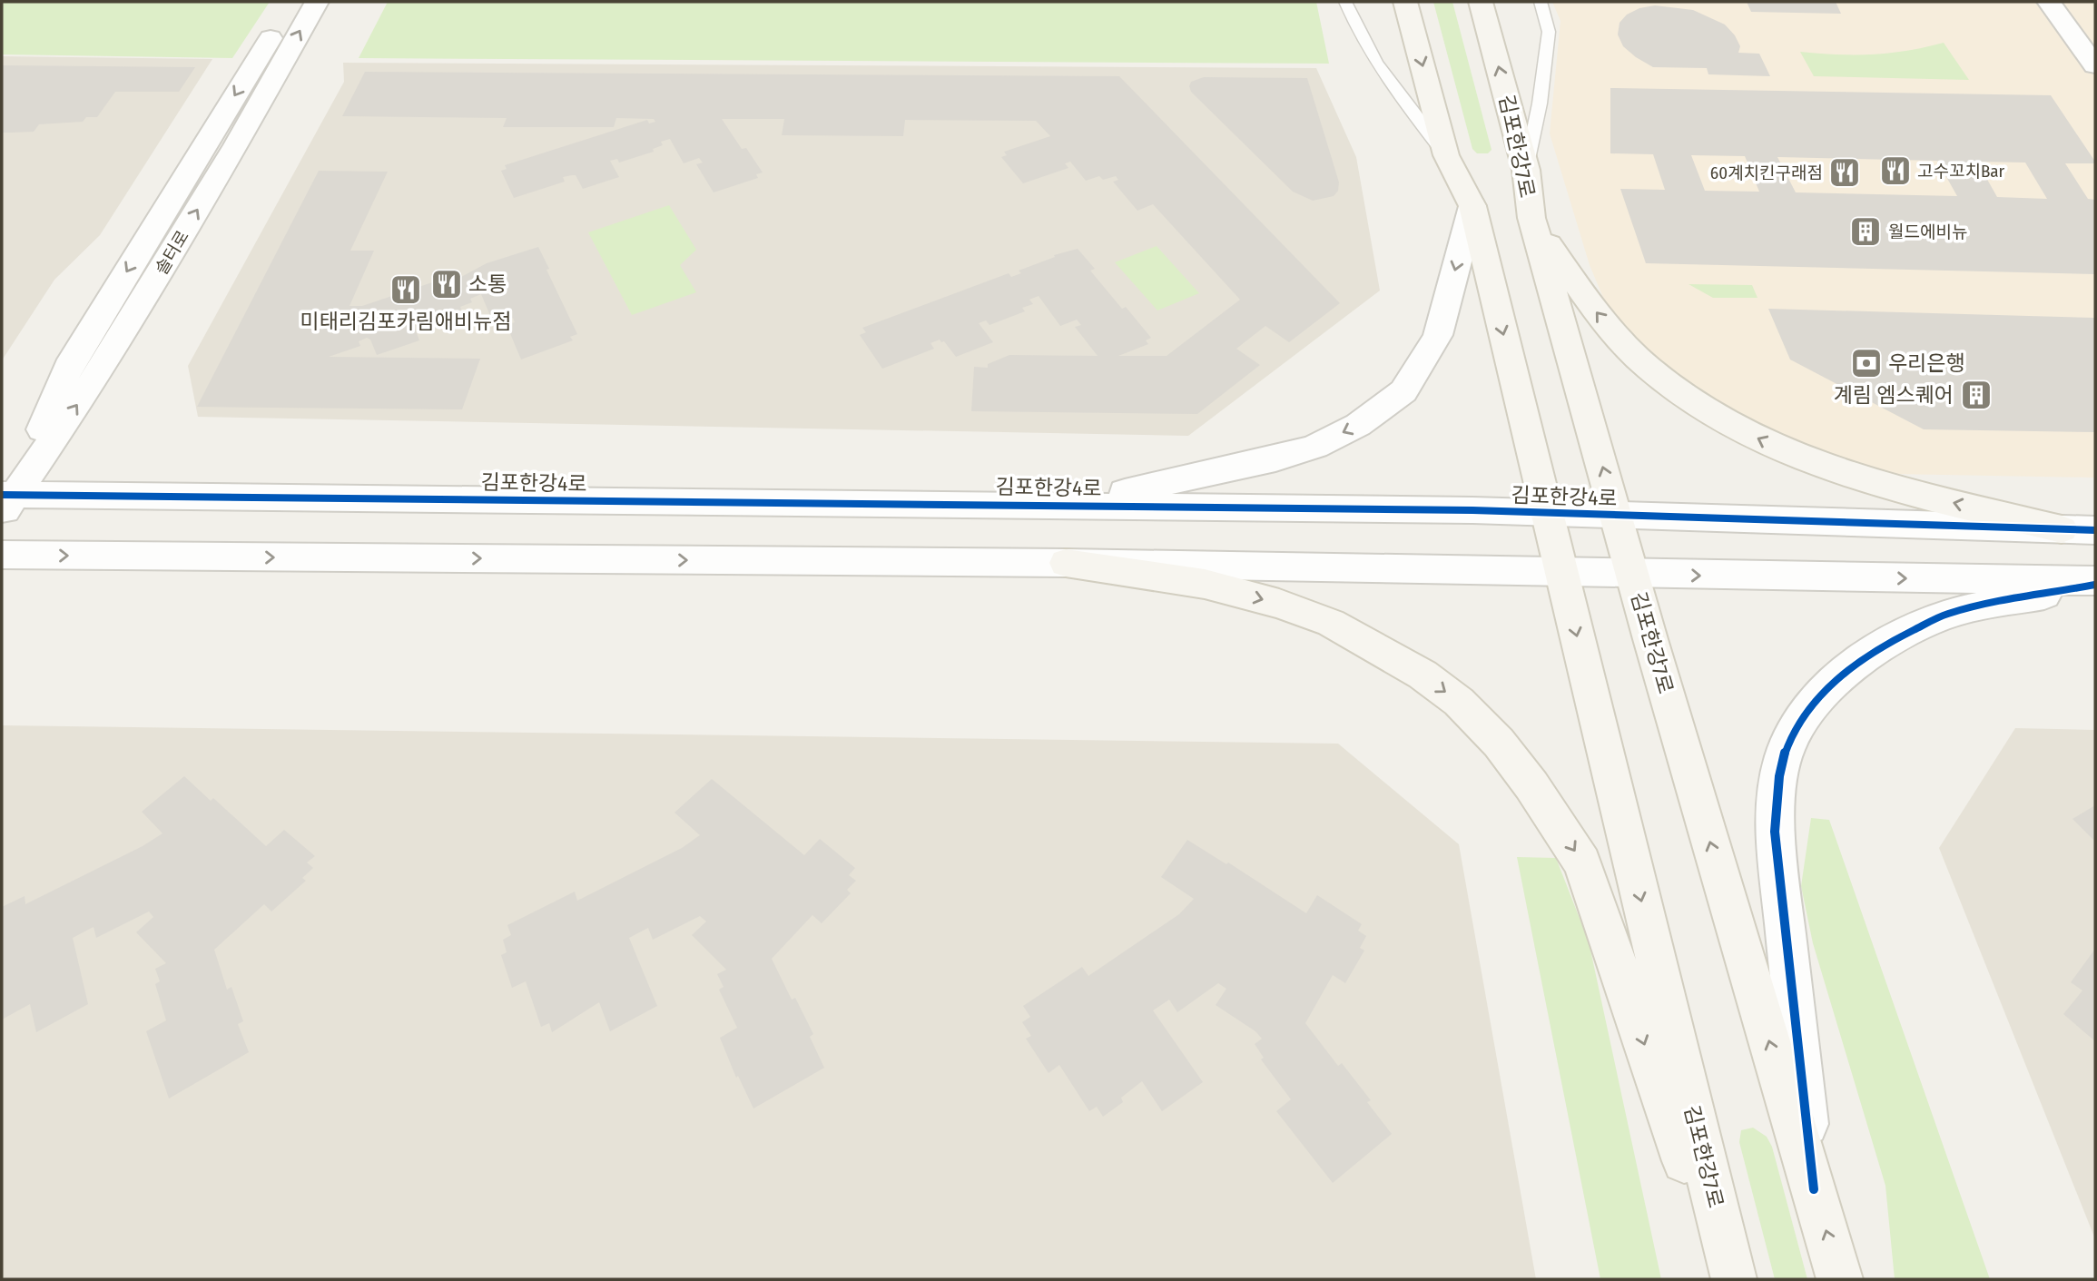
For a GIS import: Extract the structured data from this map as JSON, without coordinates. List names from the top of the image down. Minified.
{"streets":{"main road":["김포한강7로"],"street":["솔터로","김포한강4로"]},"crossings":[["김포한강7로","김포한강4로"],["솔터로","김포한강4로"]],"places":{"restaurant":["고수꼬치Bar","60계치킨구래점","소통","미태리김포카림애비뉴점"],"building":["월드에비뉴","계림 엠스퀘어"],"bank":["우리은행"]}}
